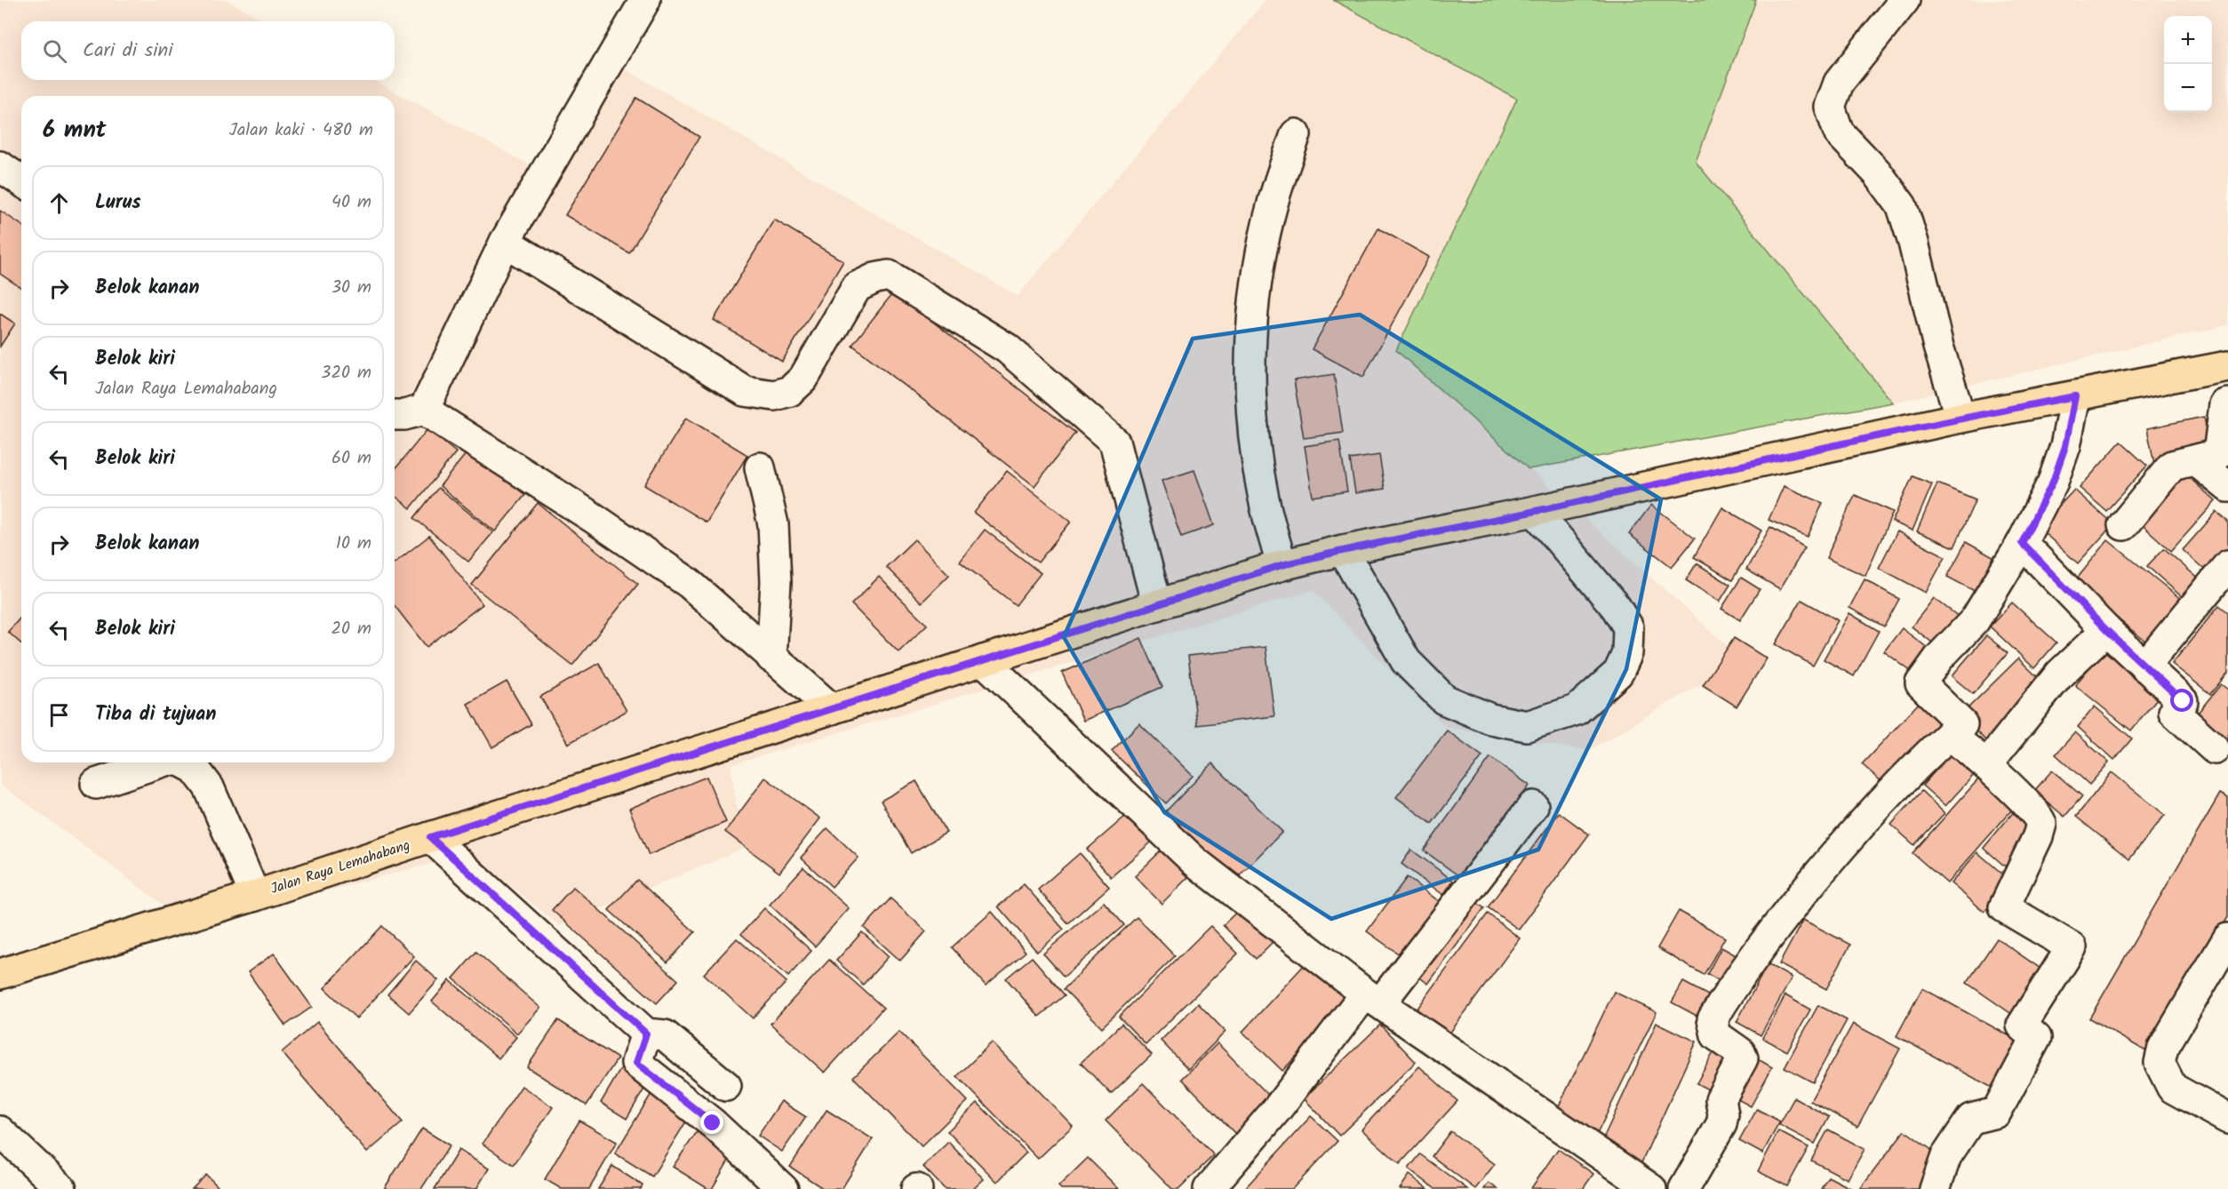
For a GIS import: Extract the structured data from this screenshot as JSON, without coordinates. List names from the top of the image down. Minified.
{"streets":{"main road":["Jalan Raya Lemahabang"]},"page":{"map_buttons":["+","−"],"search":"Cari di sini","heading":["6 mnt","Jalan kaki · 480 m"],"list":[["Lurus","40 m"],["Belok kanan","30 m"],["Belok kiri","Jalan Raya Lemahabang","320 m"],["Belok kiri","60 m"],["Belok kanan","10 m"],["Belok kiri","20 m"],"Tiba di tujuan"]}}
